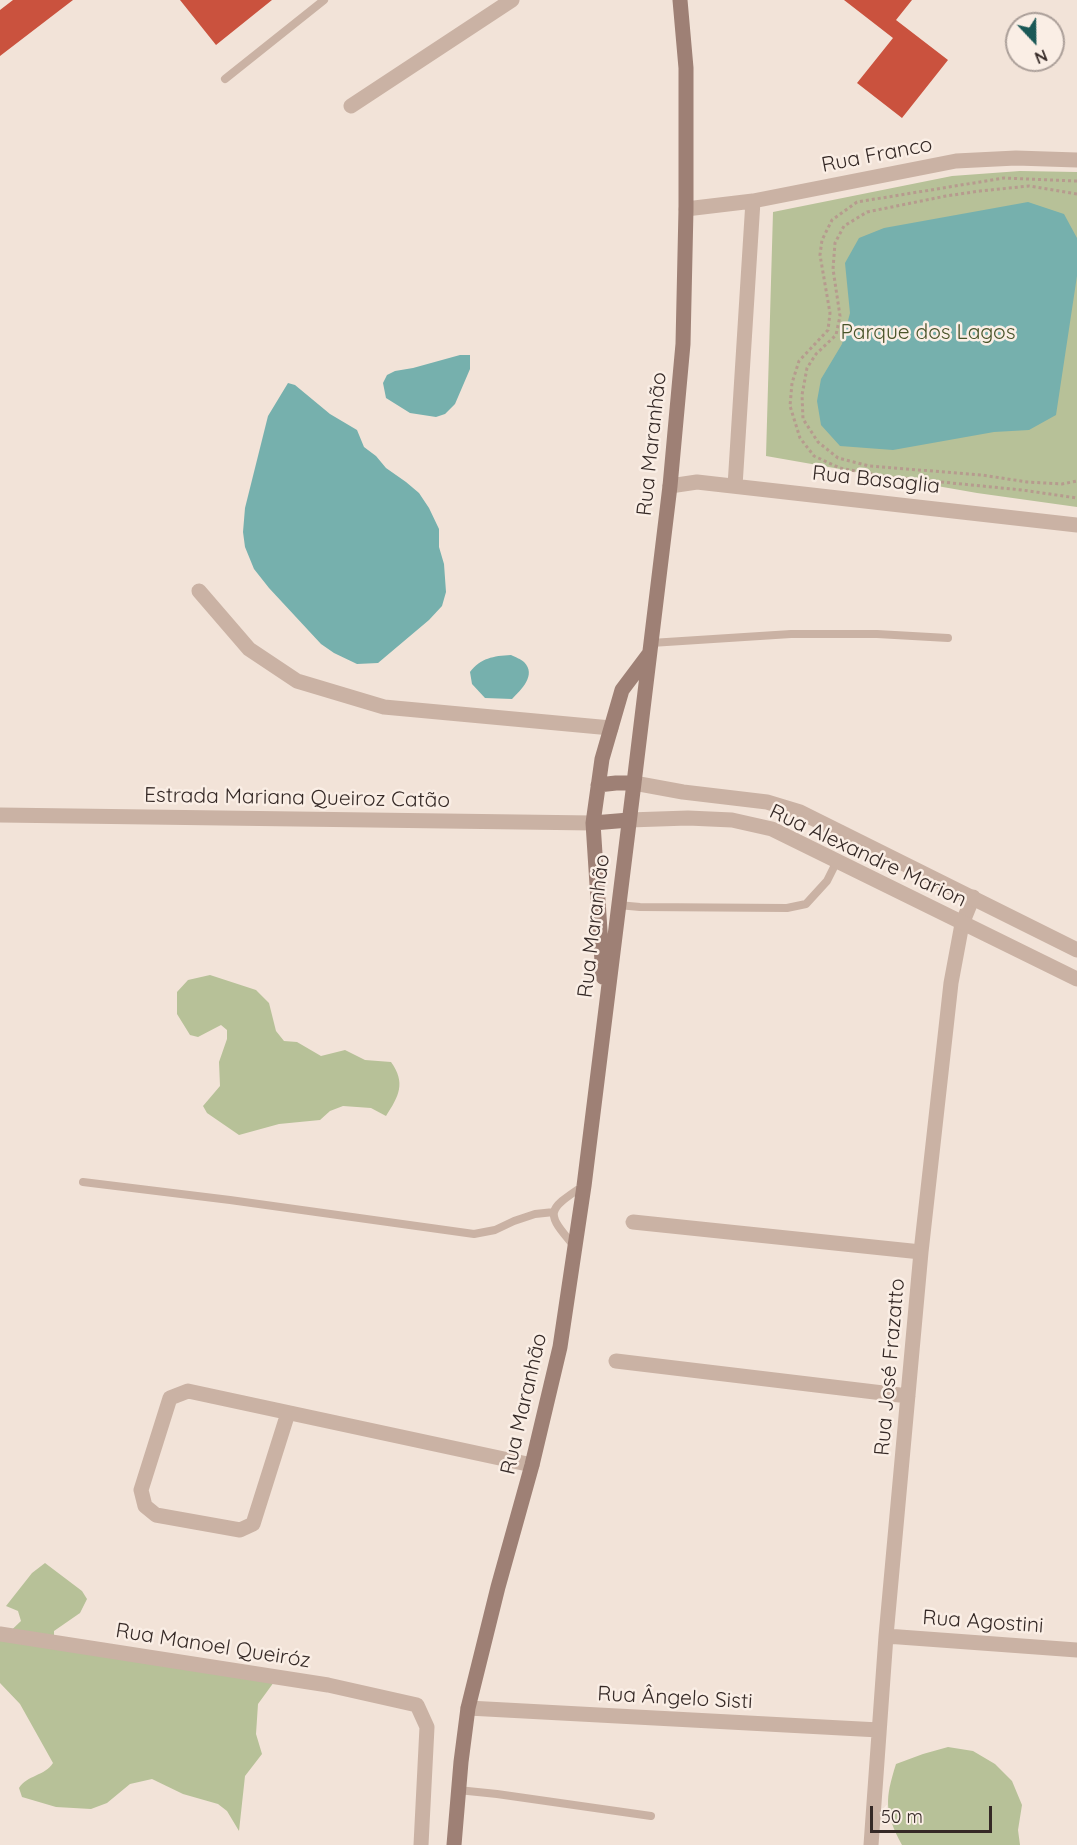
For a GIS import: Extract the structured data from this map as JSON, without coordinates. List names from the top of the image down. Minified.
{"streets":{"main road":["Rua Maranhão"],"street":["Rua Franco","Rua Basaglia","Estrada Mariana Queiroz Catão","Rua Alexandre Marion","Rua José Frazatto","Rua Agostini","Rua Manoel Queiróz","Rua Ângelo Sisti"]},"crossings":[["Rua Franco","Rua Maranhão"],["Rua Maranhão","Rua Basaglia"],["Rua Maranhão","Rua Alexandre Marion"],["Rua Maranhão","Rua Ângelo Sisti"],["Rua Alexandre Marion","Rua José Frazatto"],["Rua José Frazatto","Rua Agostini"],["Rua José Frazatto","Rua Ângelo Sisti"]],"parks":["Parque dos Lagos"],"scale_bar":"50 m","north":"bottom"}
